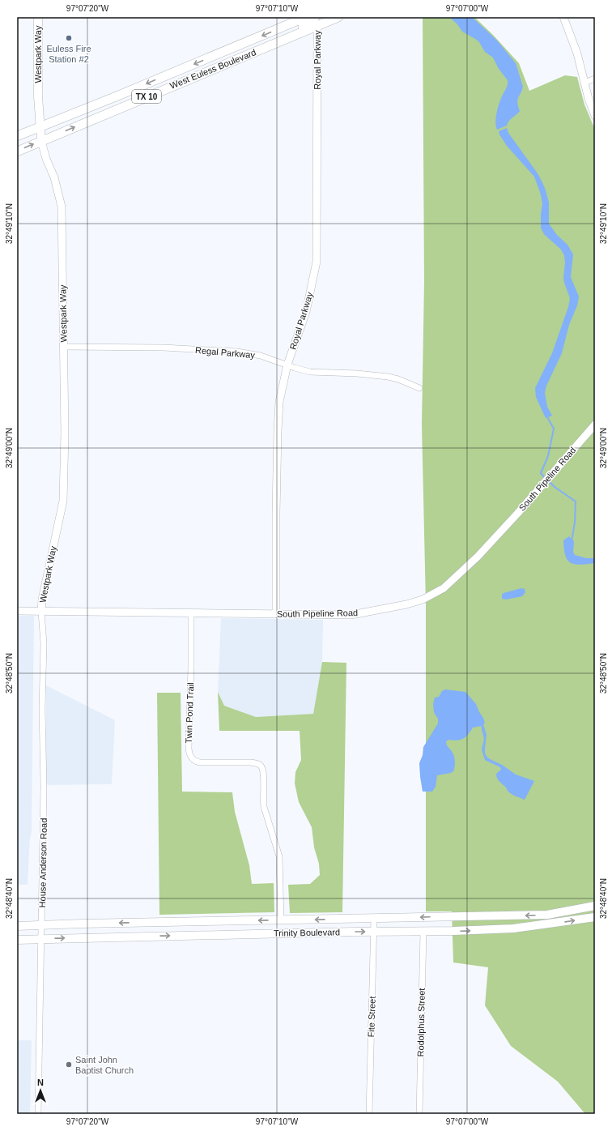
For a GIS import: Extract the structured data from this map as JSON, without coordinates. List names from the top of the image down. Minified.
{"streets":{"main road":["Westpark Way","West Euless Boulevard","TX 10","Trinity Boulevard"],"street":["Royal Parkway","Regal Parkway","South Pipeline Road","Twin Pond Trail","House Anderson Road","Fite Street","Rodolphus Street"]},"crossings":[["Westpark Way","West Euless Boulevard"],["Westpark Way","Regal Parkway"],["Westpark Way","South Pipeline Road"],["Westpark Way","House Anderson Road"],["Royal Parkway","West Euless Boulevard"],["Royal Parkway","Regal Parkway"],["Royal Parkway","South Pipeline Road"],["South Pipeline Road","Twin Pond Trail"],["South Pipeline Road","House Anderson Road"],["Twin Pond Trail","Trinity Boulevard"],["House Anderson Road","Trinity Boulevard"],["Trinity Boulevard","Fite Street"],["Trinity Boulevard","Rodolphus Street"]],"places":["Euless Fire Station #2","Saint John Baptist Church"],"north":"top","coordinates":["97°07'20\"W","97°07'10\"W","97°07'00\"W","32°49'10\"N","32°49'00\"N","32°48'50\"N","32°48'40\"N"]}
